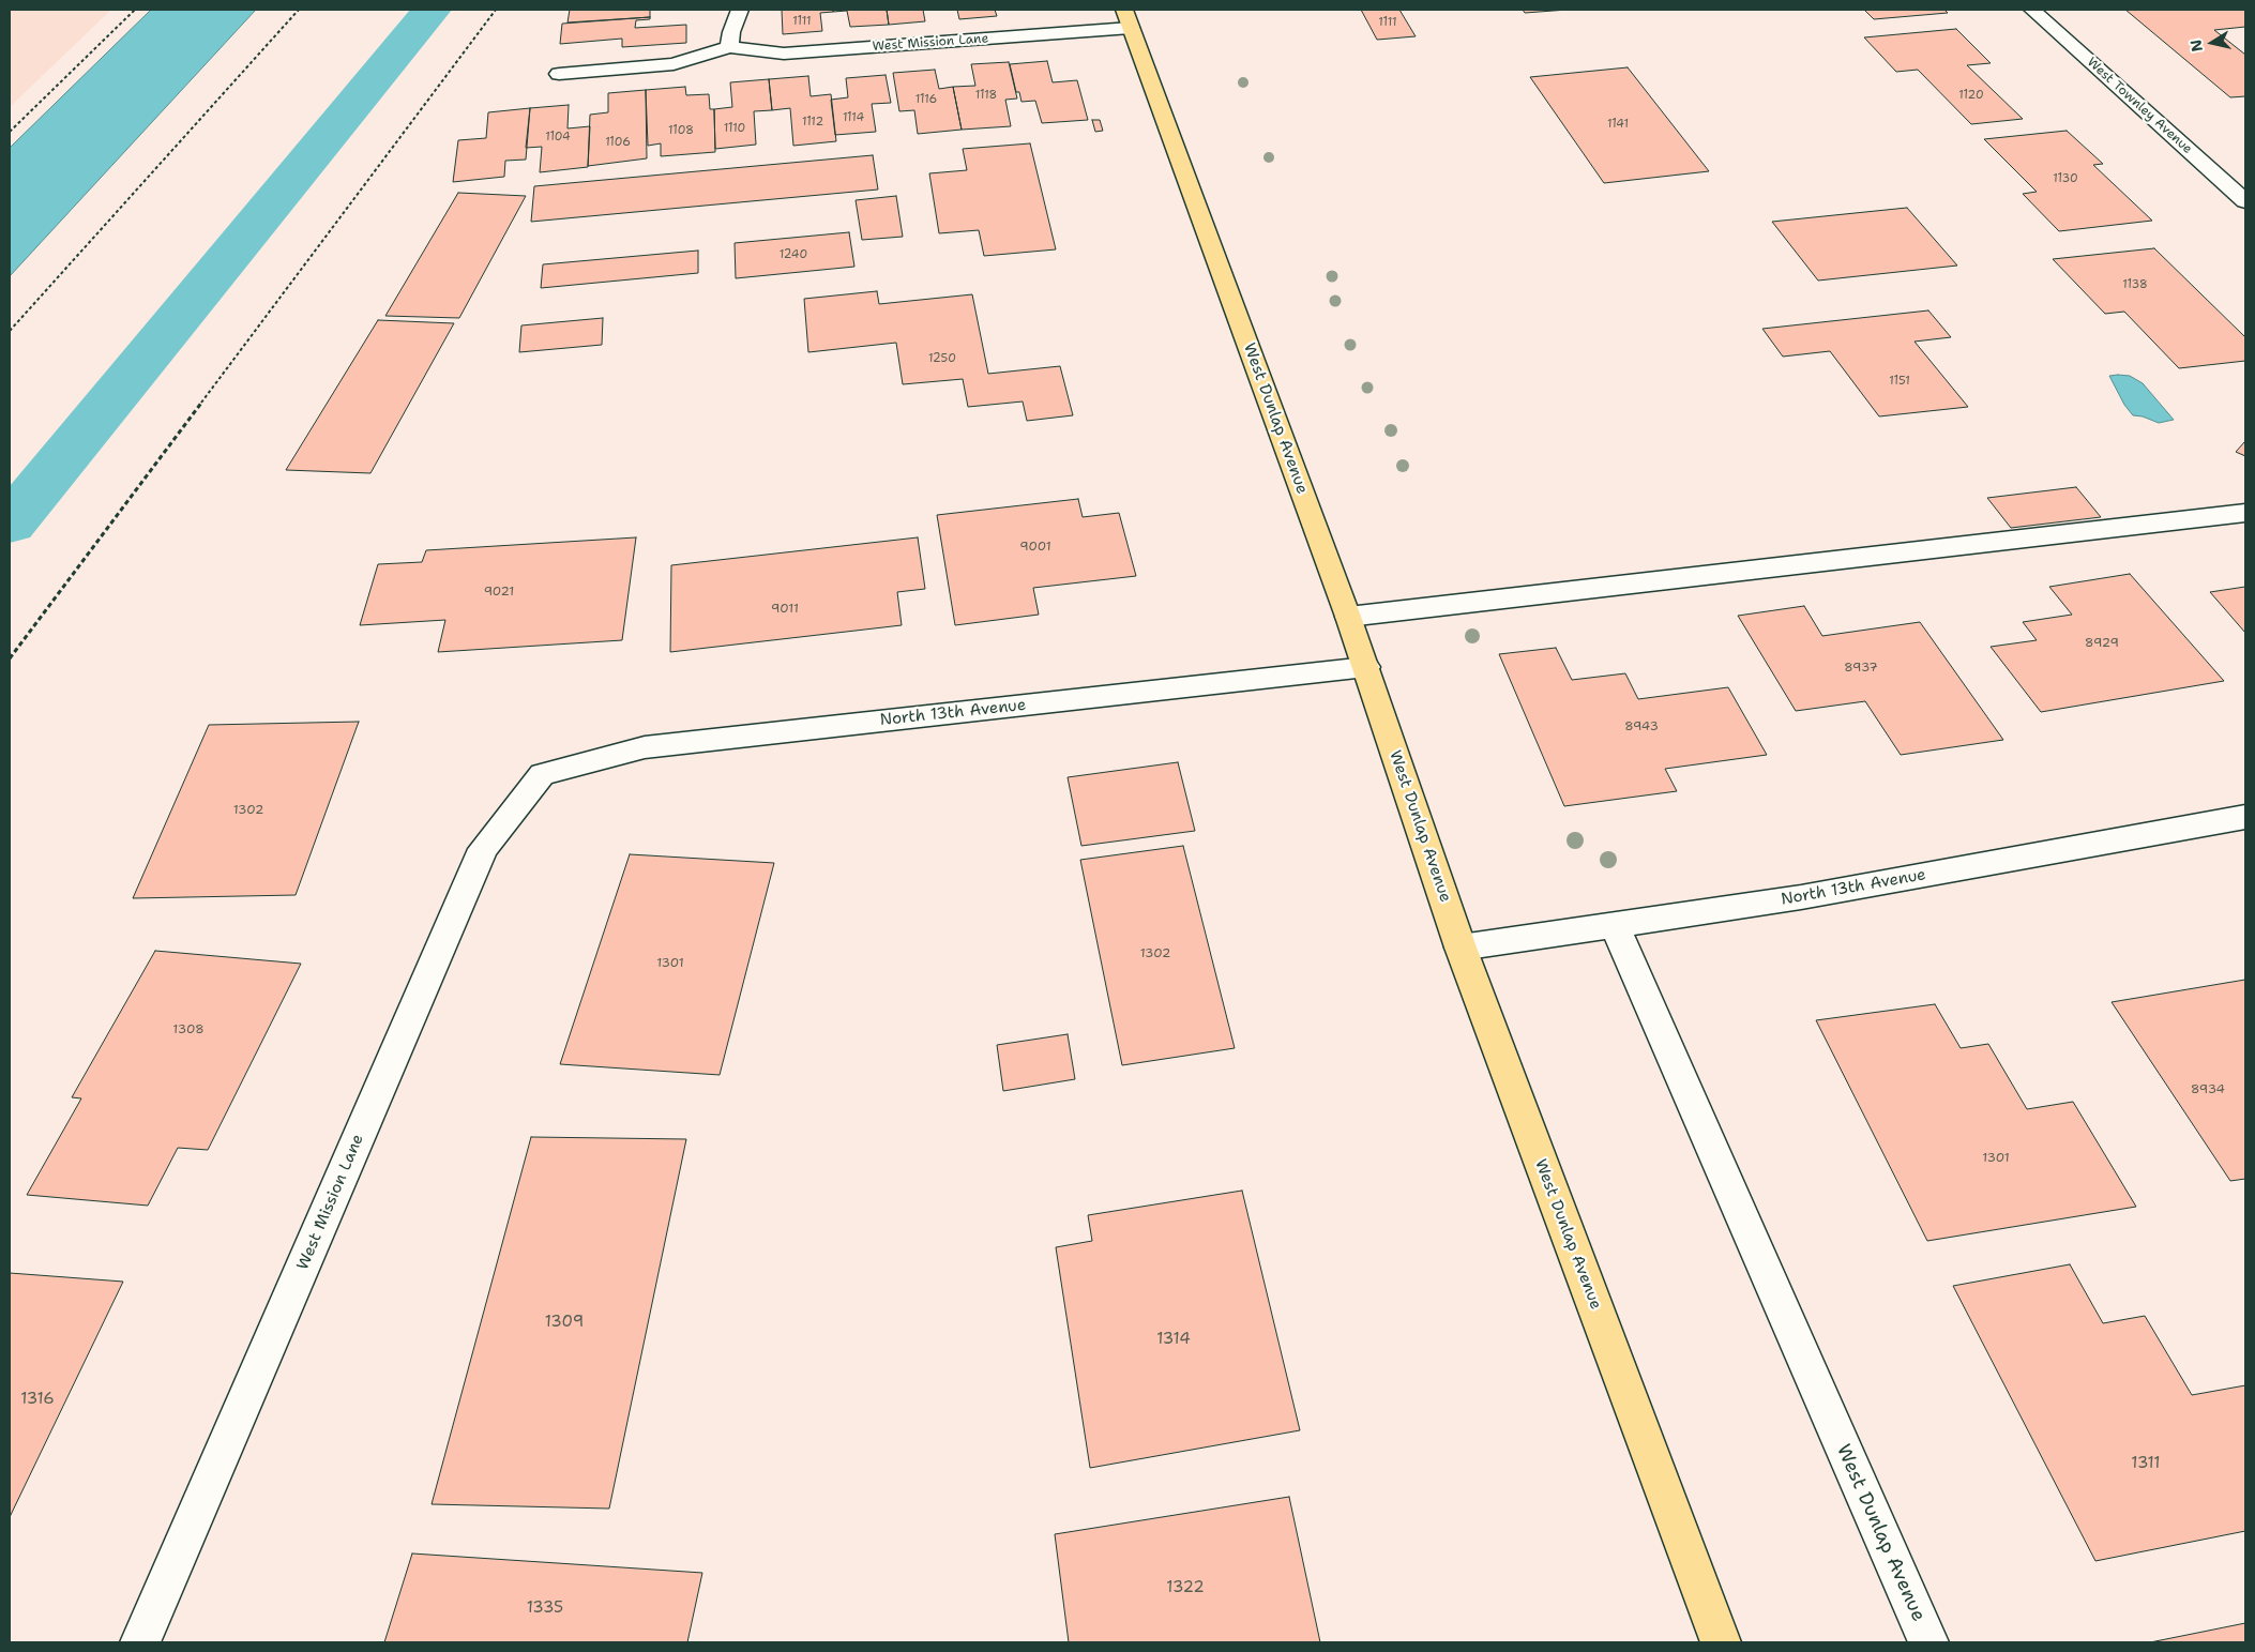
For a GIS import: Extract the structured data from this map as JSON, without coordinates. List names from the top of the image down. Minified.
{"streets":{"main road":["West Dunlap Avenue"],"street":["West Mission Lane","West Townley Avenue","North 13th Avenue"]},"crossings":[["West Mission Lane","West Dunlap Avenue"],["West Mission Lane","North 13th Avenue"],["West Dunlap Avenue","North 13th Avenue"]],"house_numbers":["1111","1111","1118","1120","1116","1114","1112","1141","1110","1108","1104","1106","1130","1240","1138","1250","1151","9001","9021","9011","8929","8937","8943","1302","1302","1301","1308","8934","1301","1309","1314","1316","1311","1322","1335"],"north":"left"}
